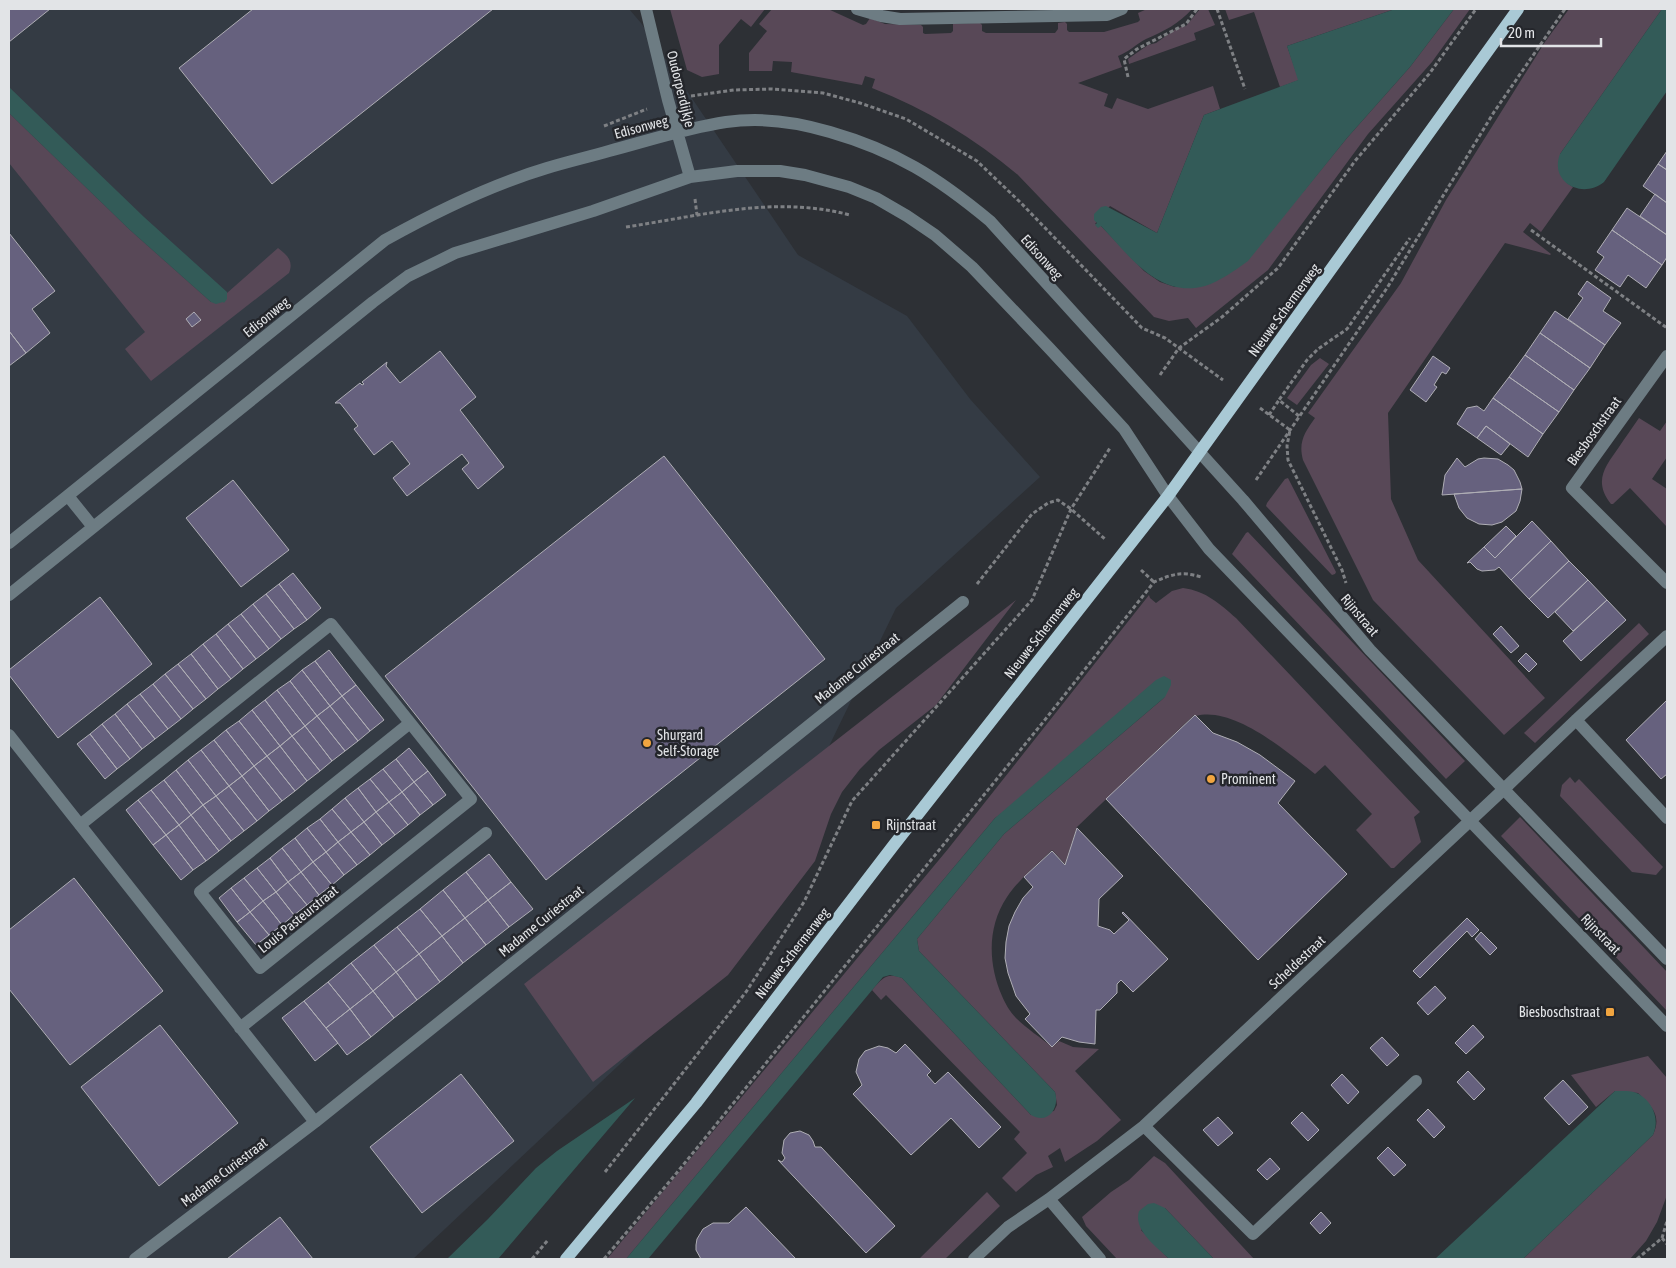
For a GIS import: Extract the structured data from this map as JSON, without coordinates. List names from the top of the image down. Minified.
{"streets":{"main road":["Nieuwe Schermerweg"],"street":["Oudorperdijkje","Edisonweg","Biesboschstraat","Rijnstraat","Madame Curiestraat","Louis Pasteurstraat","Scheldestraat"]},"crossings":[["Oudorperdijkje","Edisonweg"],["Edisonweg","Nieuwe Schermerweg"],["Edisonweg","Rijnstraat"],["Nieuwe Schermerweg","Rijnstraat"],["Rijnstraat","Scheldestraat"]],"places":{"other":["Shurgard Self-Storage","Prominent"],"transit":["Rijnstraat","Biesboschstraat"]},"scale_bar":"20 m"}
